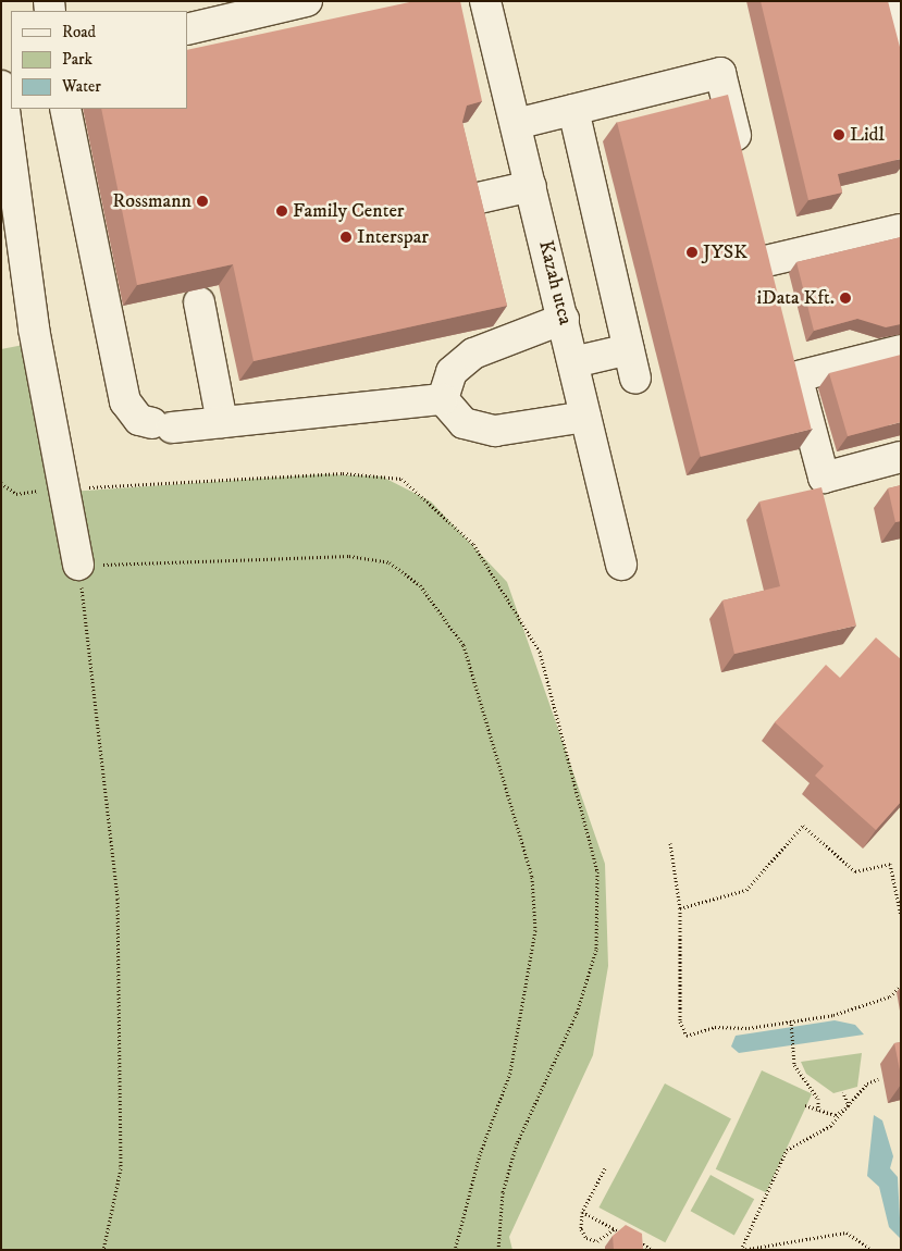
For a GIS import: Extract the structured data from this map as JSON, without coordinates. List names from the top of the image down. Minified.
{"streets":{"street":["Kazah utca"]},"places":["Lidl","Rossmann","Family Center","Interspar","JYSK","iData Kft."],"legend":["Road","Park","Water"]}
